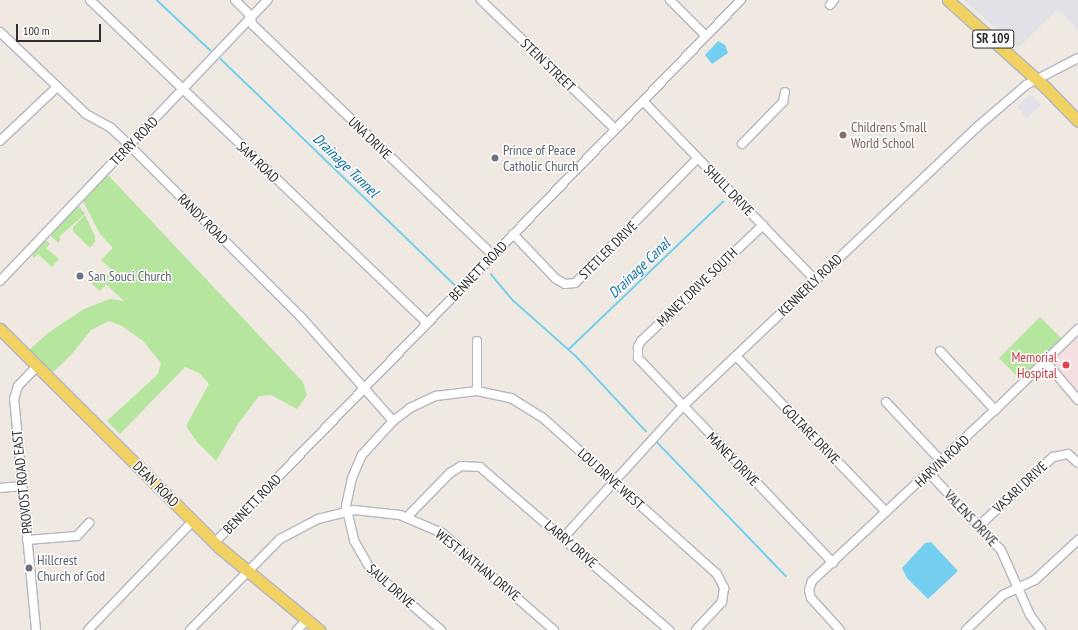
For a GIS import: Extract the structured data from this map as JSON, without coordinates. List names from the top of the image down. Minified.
{"streets":{"main road":["SR 109","DEAN ROAD"],"street":["STEIN STREET","UNA DRIVE","TERRY ROAD","SAM ROAD","SHULL DRIVE","RANDY ROAD","STETLER DRIVE","BENNETT ROAD","KENNERLY ROAD","MANEY DRIVE SOUTH","GOLTARE DRIVE","MANEY DRIVE","HARVIN ROAD","LOU DRIVE WEST","PROVOST ROAD EAST","VASARI DRIVE","VALENS DRIVE","LARRY DRIVE","WEST NATHAN DRIVE","SAUL DRIVE"]},"crossings":[["SR 109","KENNERLY ROAD"],["STEIN STREET","BENNETT ROAD"],["UNA DRIVE","TERRY ROAD"],["UNA DRIVE","BENNETT ROAD"],["TERRY ROAD","SAM ROAD"],["TERRY ROAD","RANDY ROAD"],["SAM ROAD","BENNETT ROAD"],["SHULL DRIVE","STETLER DRIVE"],["SHULL DRIVE","BENNETT ROAD"],["SHULL DRIVE","KENNERLY ROAD"],["SHULL DRIVE","MANEY DRIVE SOUTH"],["RANDY ROAD","BENNETT ROAD"],["RANDY ROAD","LOU DRIVE WEST"],["STETLER DRIVE","BENNETT ROAD"],["BENNETT ROAD","DEAN ROAD"],["KENNERLY ROAD","GOLTARE DRIVE"],["KENNERLY ROAD","MANEY DRIVE"],["KENNERLY ROAD","LOU DRIVE WEST"],["KENNERLY ROAD","LARRY DRIVE"],["MANEY DRIVE SOUTH","MANEY DRIVE"],["GOLTARE DRIVE","HARVIN ROAD"],["MANEY DRIVE","HARVIN ROAD"],["HARVIN ROAD","VALENS DRIVE"],["LOU DRIVE WEST","WEST NATHAN DRIVE"],["LOU DRIVE WEST","SAUL DRIVE"],["PROVOST ROAD EAST","DEAN ROAD"],["DEAN ROAD","WEST NATHAN DRIVE"],["VASARI DRIVE","VALENS DRIVE"],["LARRY DRIVE","WEST NATHAN DRIVE"],["WEST NATHAN DRIVE","SAUL DRIVE"]],"water":["Drainage Tunnel","Drainage Canal"],"places":["Childrens Small World School","Prince of Peace Catholic Church","San Souci Church","Memorial Hospital","Hillcrest Church of God"],"scale_bar":"100 m"}
